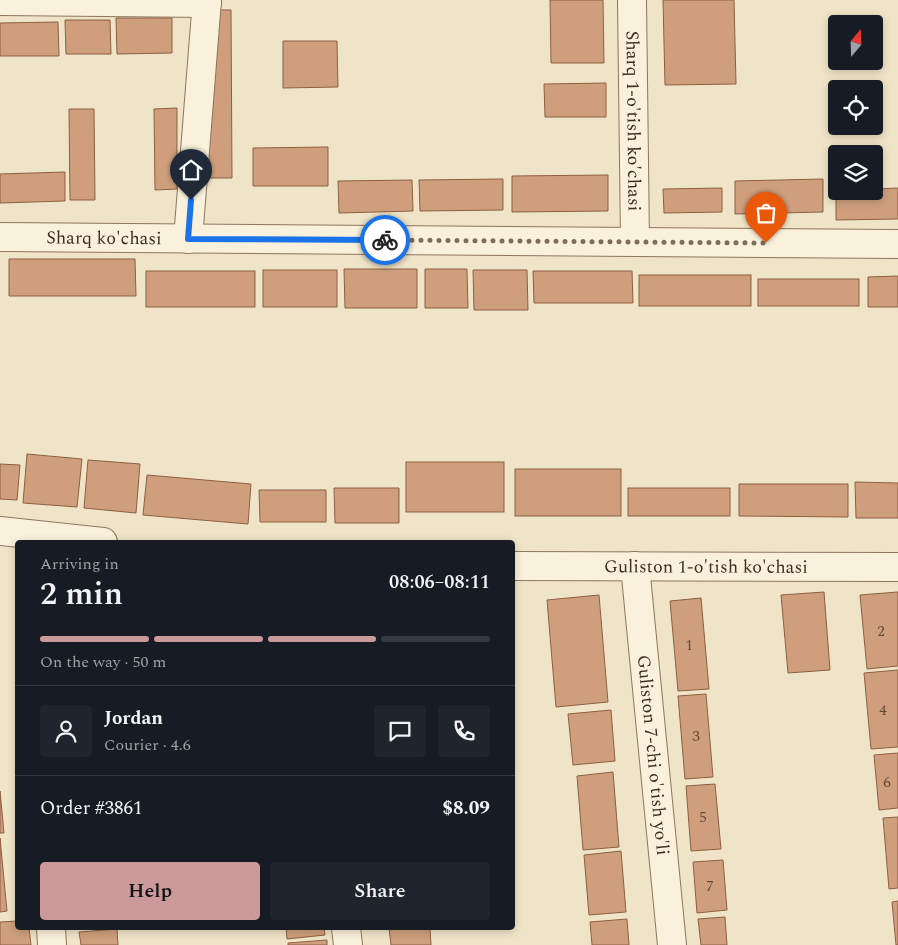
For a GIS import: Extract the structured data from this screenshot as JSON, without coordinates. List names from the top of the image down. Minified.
{"streets":{"street":["Sharq 1-o'tish ko'chasi","Sharq ko'chasi","Guliston 1-o'tish ko'chasi","Guliston 7-chi o'tish yo'li"]},"crossings":[["Sharq 1-o'tish ko'chasi","Sharq ko'chasi"],["Guliston 1-o'tish ko'chasi","Guliston 7-chi o'tish yo'li"]],"house_numbers":["2","1","4","3","6","5","7"],"north":"top","page":{"heading":["2 min","Arriving in","08:06–08:11"],"panel":["Jordan","Courier · 4.6","Order #3861","$8.09"],"bar":"On the way · 50 m","buttons":["Help","Share"]}}
